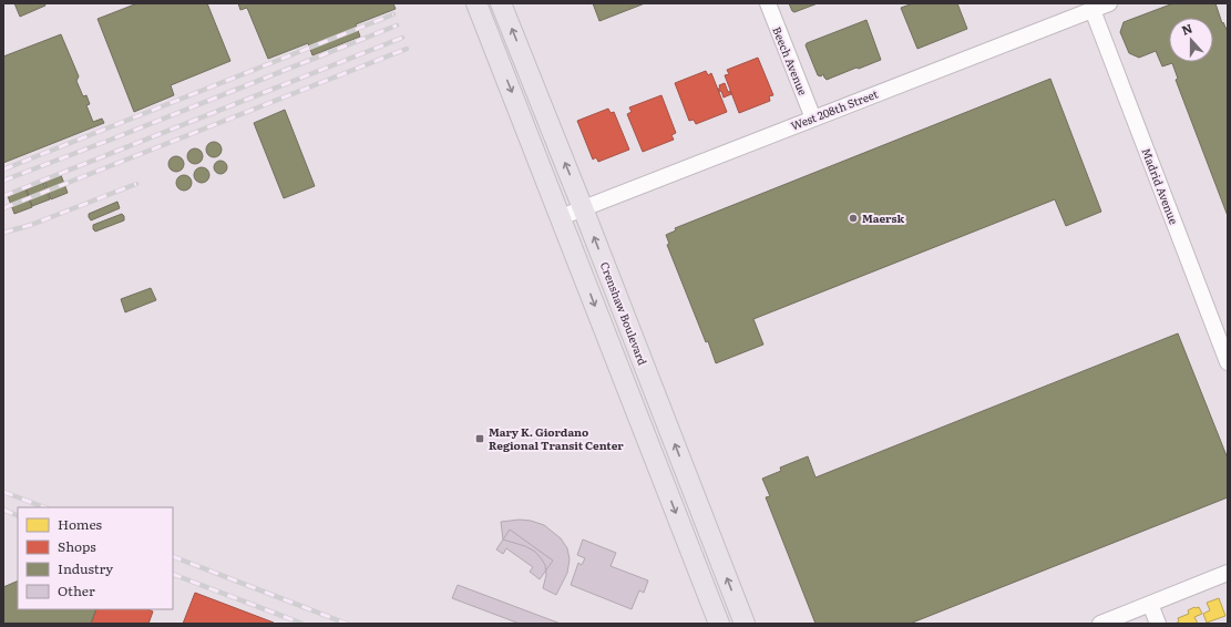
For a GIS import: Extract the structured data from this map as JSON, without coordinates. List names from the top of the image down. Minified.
{"streets":{"main road":["Crenshaw Boulevard"],"street":["Beech Avenue","West 208th Street","Madrid Avenue"]},"crossings":[["Beech Avenue","West 208th Street"],["West 208th Street","Madrid Avenue"],["West 208th Street","Crenshaw Boulevard"]],"places":{"other":["Maersk"],"transit":["Mary K. Giordano Regional Transit Center"]},"legend":["Homes","Shops","Industry","Other"],"north":"top"}
